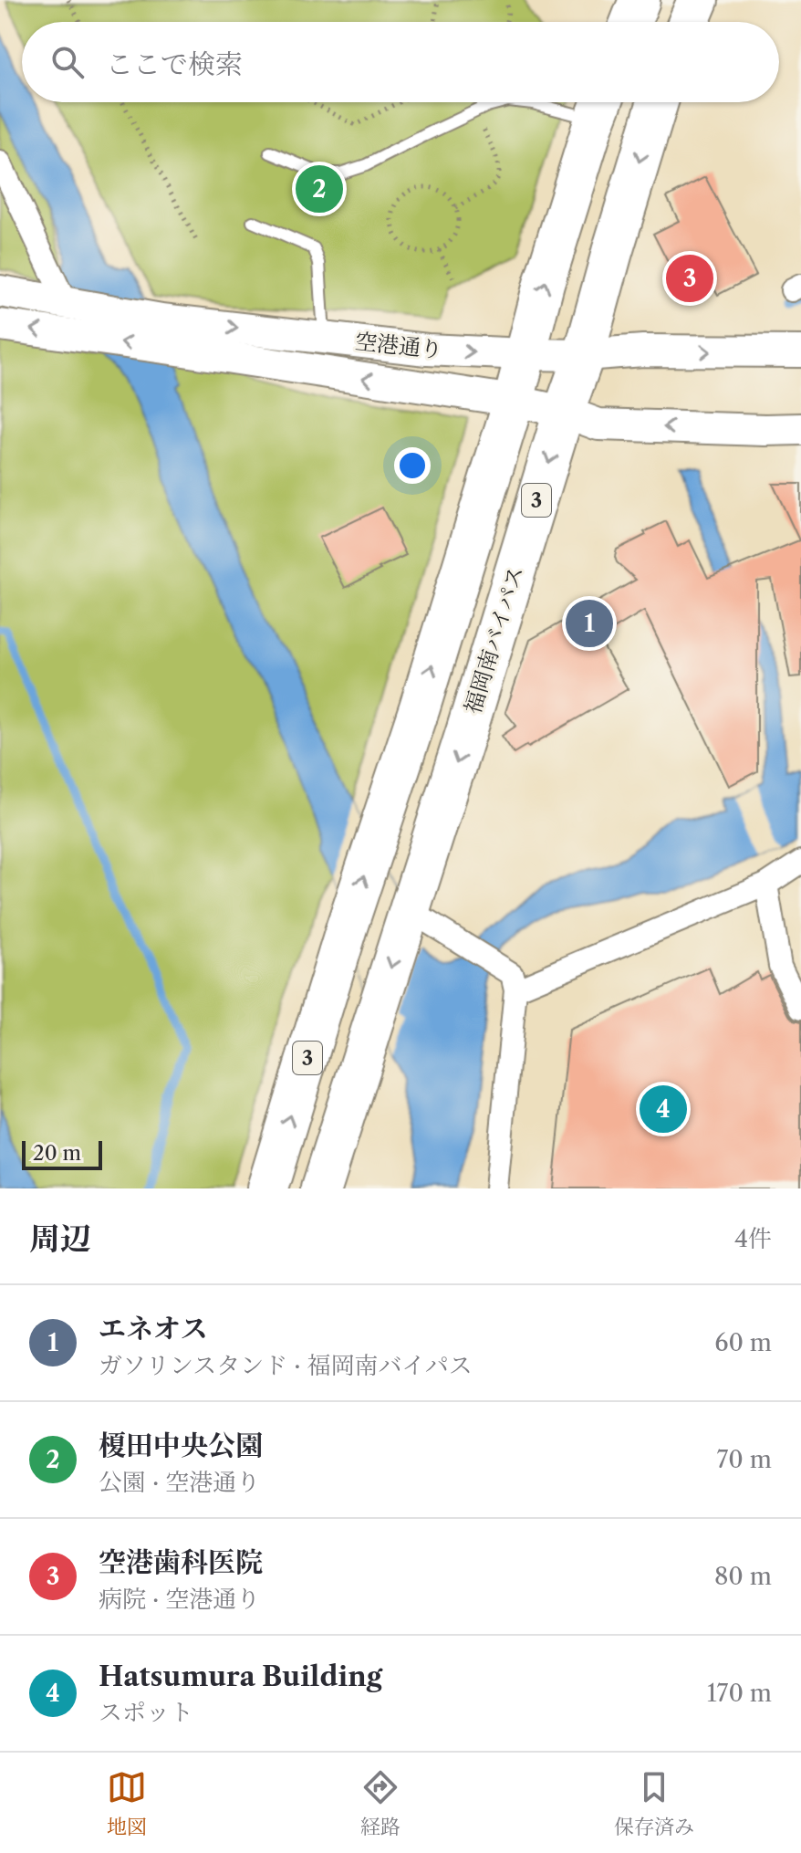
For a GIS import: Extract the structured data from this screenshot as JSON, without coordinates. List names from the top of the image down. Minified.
{"streets":{"highway":["3","福岡南バイパス"],"street":["空港通り"]},"crossings":[["空港通り","3"],["空港通り","福岡南バイパス"]],"scale_bar":"20 m","page":{"search":"ここで検索","pins":["2","3","1","4"],"scale":"20 m","heading":["周辺","4件"],"list":[{"mark":"1","name":"エネオス","note":"ガソリンスタンド · 福岡南バイパス","value":"60 m"},{"mark":"2","name":"榎田中央公園","note":"公園 · 空港通り","value":"70 m"},{"mark":"3","name":"空港歯科医院","note":"病院 · 空港通り","value":"80 m"},{"mark":"4","name":"Hatsumura Building","note":"スポット","value":"170 m"}],"nav":["地図","経路","保存済み"]}}
